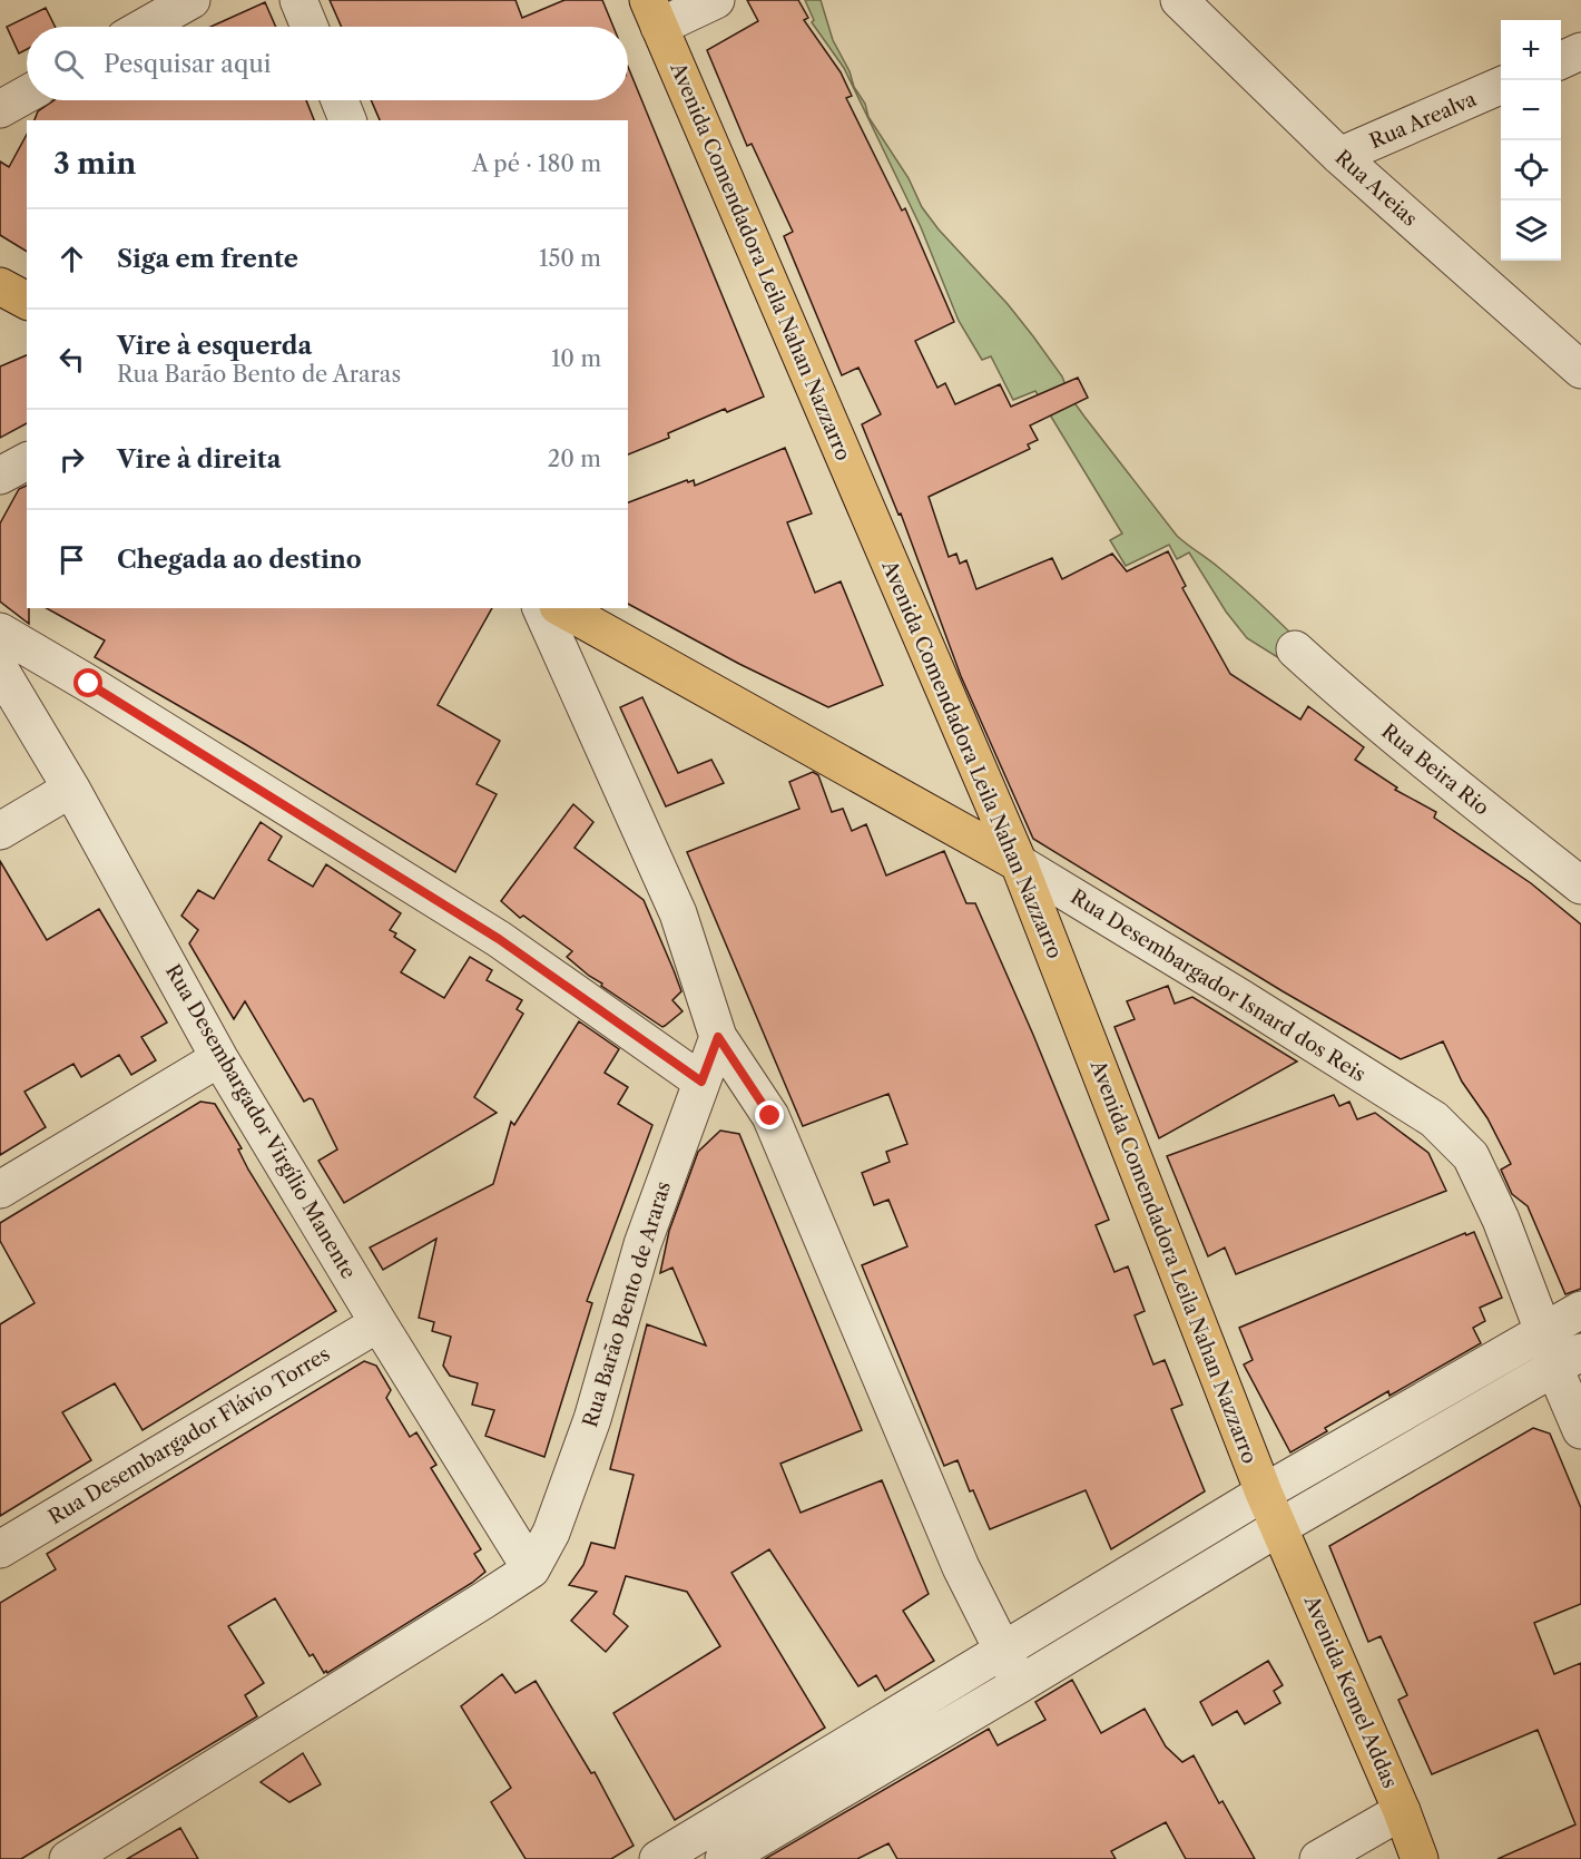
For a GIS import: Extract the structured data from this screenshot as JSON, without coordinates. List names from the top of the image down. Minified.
{"streets":{"main road":["Avenida Comendadora Leila Nahan Nazzarro","Rua Desembargador Isnard dos Reis","Avenida Kemel Addas"],"street":["Rua Arealva","Rua Areias","Rua Beira Rio","Rua Desembargador Virgílio Manente","Rua Barão Bento de Araras","Rua Desembargador Flávio Torres"]},"crossings":[["Rua Arealva","Rua Areias"],["Avenida Comendadora Leila Nahan Nazzarro","Rua Desembargador Isnard dos Reis"],["Avenida Comendadora Leila Nahan Nazzarro","Avenida Kemel Addas"],["Rua Desembargador Virgílio Manente","Rua Barão Bento de Araras"],["Rua Desembargador Virgílio Manente","Rua Desembargador Flávio Torres"]],"page":{"map_buttons":["+","−"],"search":"Pesquisar aqui","heading":["3 min","A pé · 180 m"],"list":[["Siga em frente","150 m"],["Vire à esquerda","Rua Barão Bento de Araras","10 m"],["Vire à direita","20 m"],"Chegada ao destino"]}}
